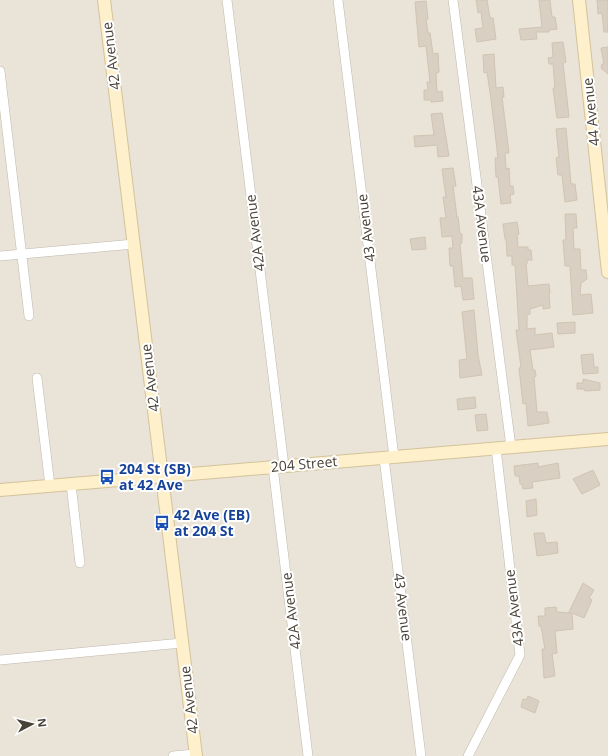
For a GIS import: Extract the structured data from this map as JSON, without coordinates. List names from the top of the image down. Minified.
{"streets":{"street":["42 Avenue","44 Avenue","43A Avenue","43 Avenue","42A Avenue","204 Street"]},"crossings":[["42 Avenue","204 Street"],["43A Avenue","204 Street"],["43 Avenue","204 Street"],["42A Avenue","204 Street"]],"places":{"bus stop":["204 St (SB) at 42 Ave","42 Ave (EB) at 204 St"]},"north":"right"}
